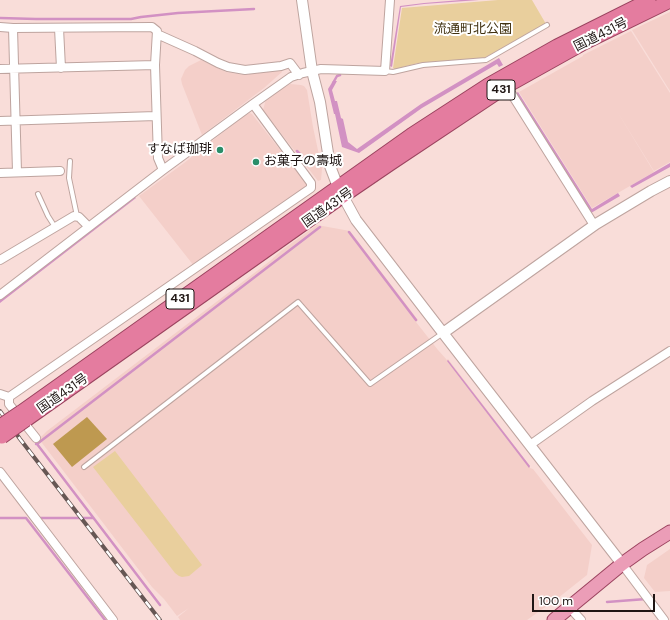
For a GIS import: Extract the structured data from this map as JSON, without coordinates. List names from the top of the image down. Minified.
{"streets":{"highway":["国道431号","431"]},"parks":["流通町北公園"],"places":["すなば珈琲","お菓子の壽城"],"scale_bar":"100 m"}
